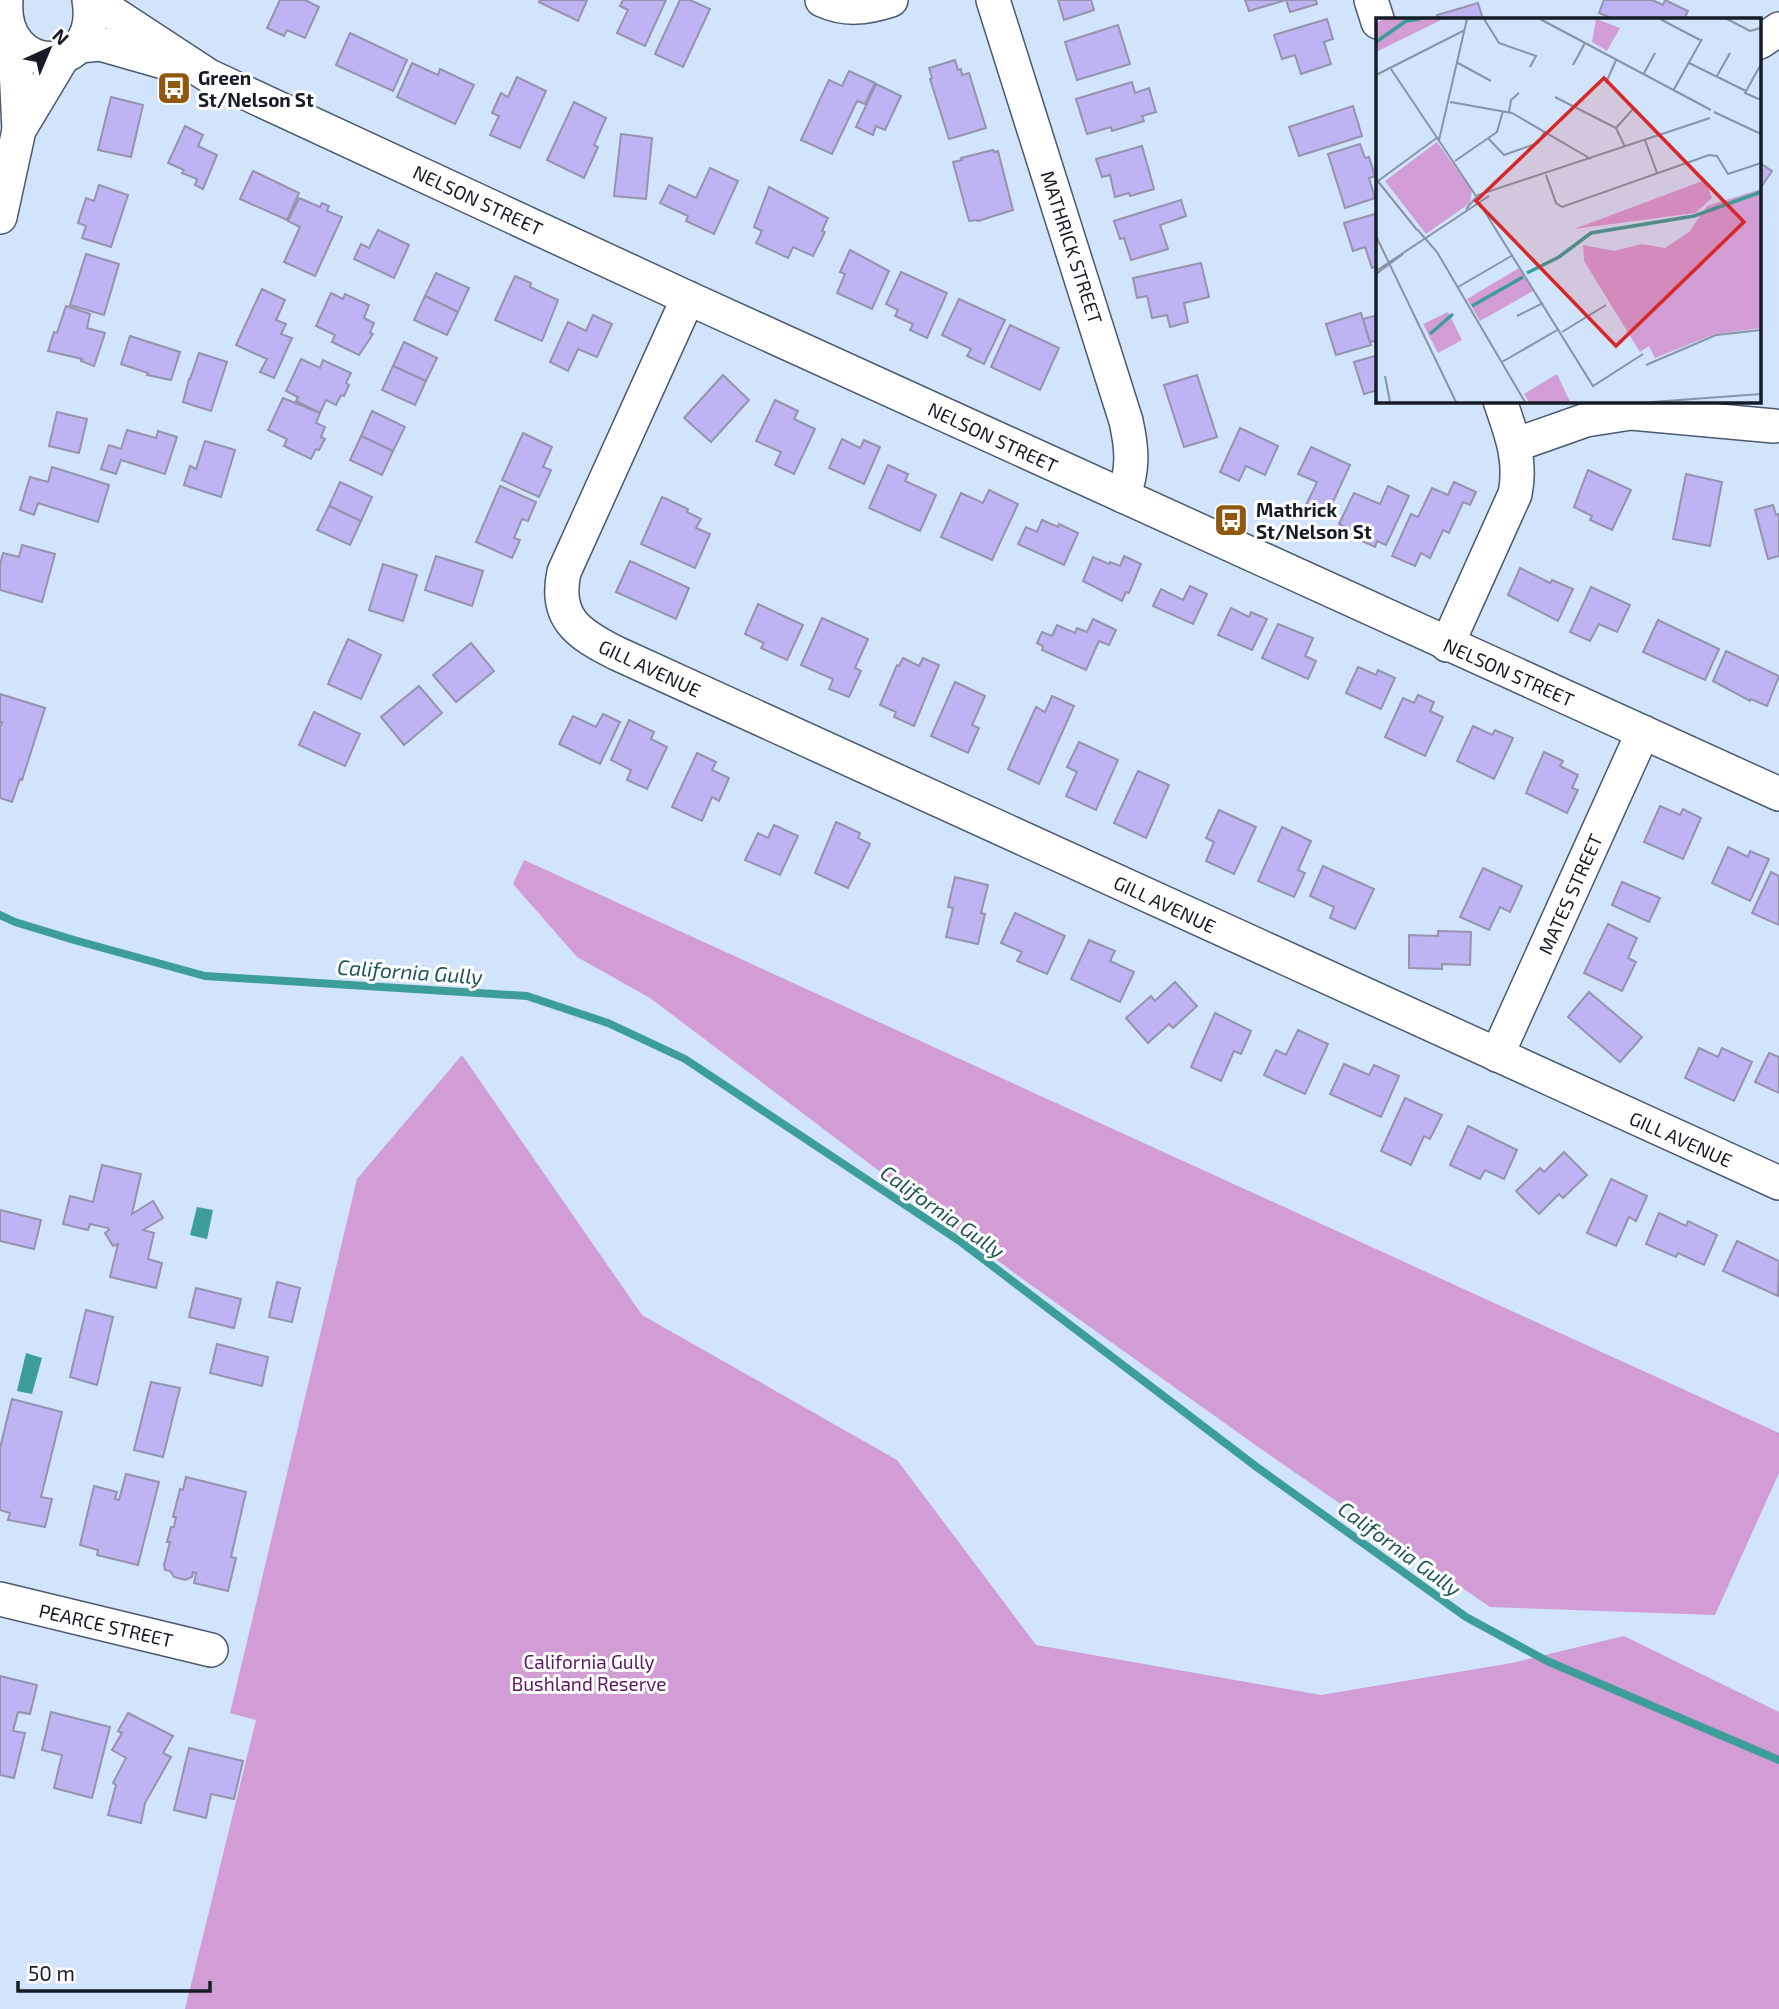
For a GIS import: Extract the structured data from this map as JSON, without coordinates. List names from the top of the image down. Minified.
{"streets":{"street":["NELSON STREET","MATHRICK STREET","GILL AVENUE","MATES STREET","PEARCE STREET"]},"crossings":[["NELSON STREET","MATHRICK STREET"],["NELSON STREET","GILL AVENUE"],["NELSON STREET","MATES STREET"],["GILL AVENUE","MATES STREET"]],"water":["California Gully"],"parks":["California Gully Bushland Reserve"],"places":{"bus stop":["Green St/Nelson St","Mathrick St/Nelson St"]},"scale_bar":"50 m","north":"top right"}
